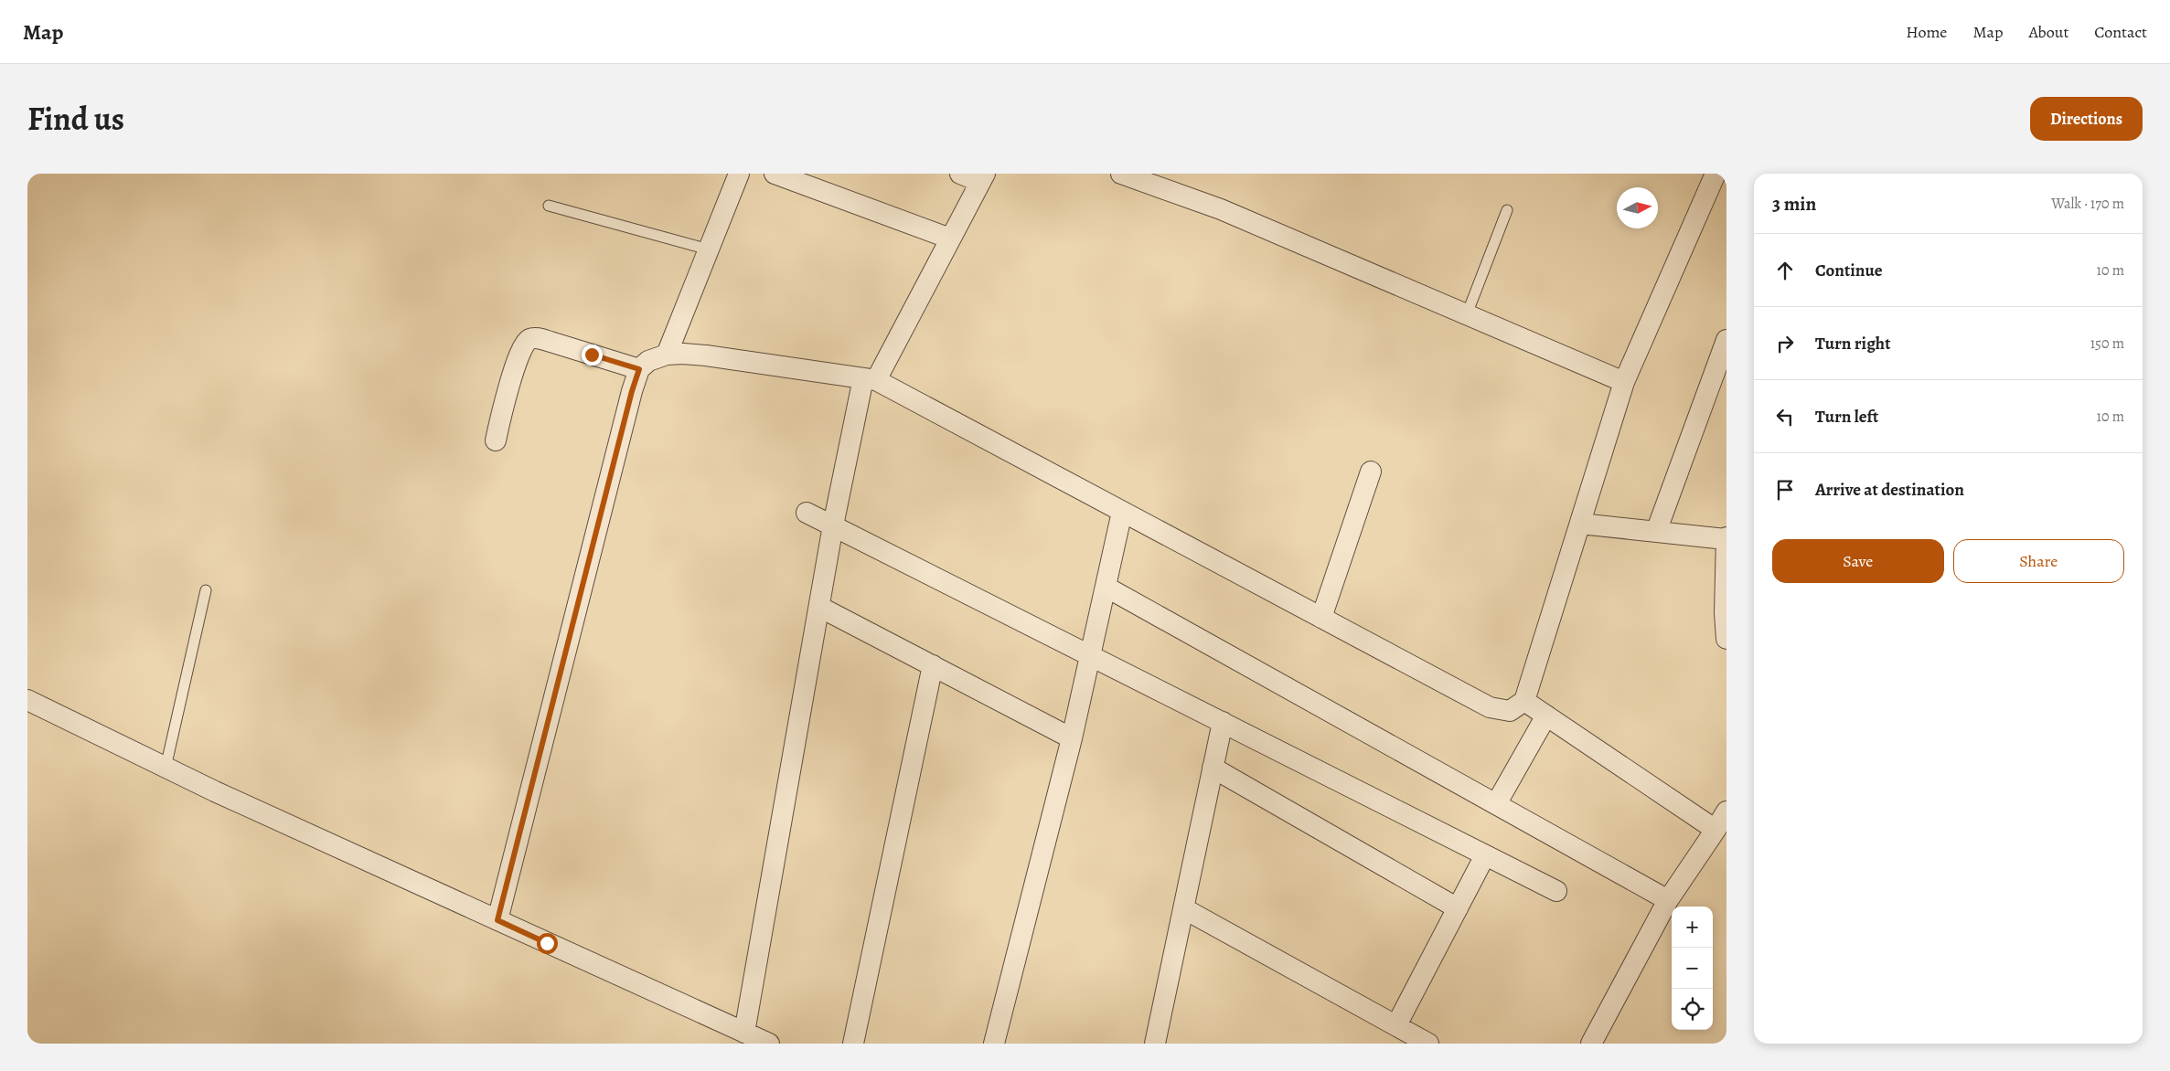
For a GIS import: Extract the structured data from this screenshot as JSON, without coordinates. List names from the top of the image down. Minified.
{"north":"right","page":{"header":"Map","nav":["Home","Map","About","Contact"],"title":"Find us","buttons":["Directions",["Save","Share"]],"heading":["3 min","Walk · 170 m"],"list":[["Continue","10 m"],["Turn right","150 m"],["Turn left","10 m"],"Arrive at destination"],"map_buttons":["+","−"]}}
